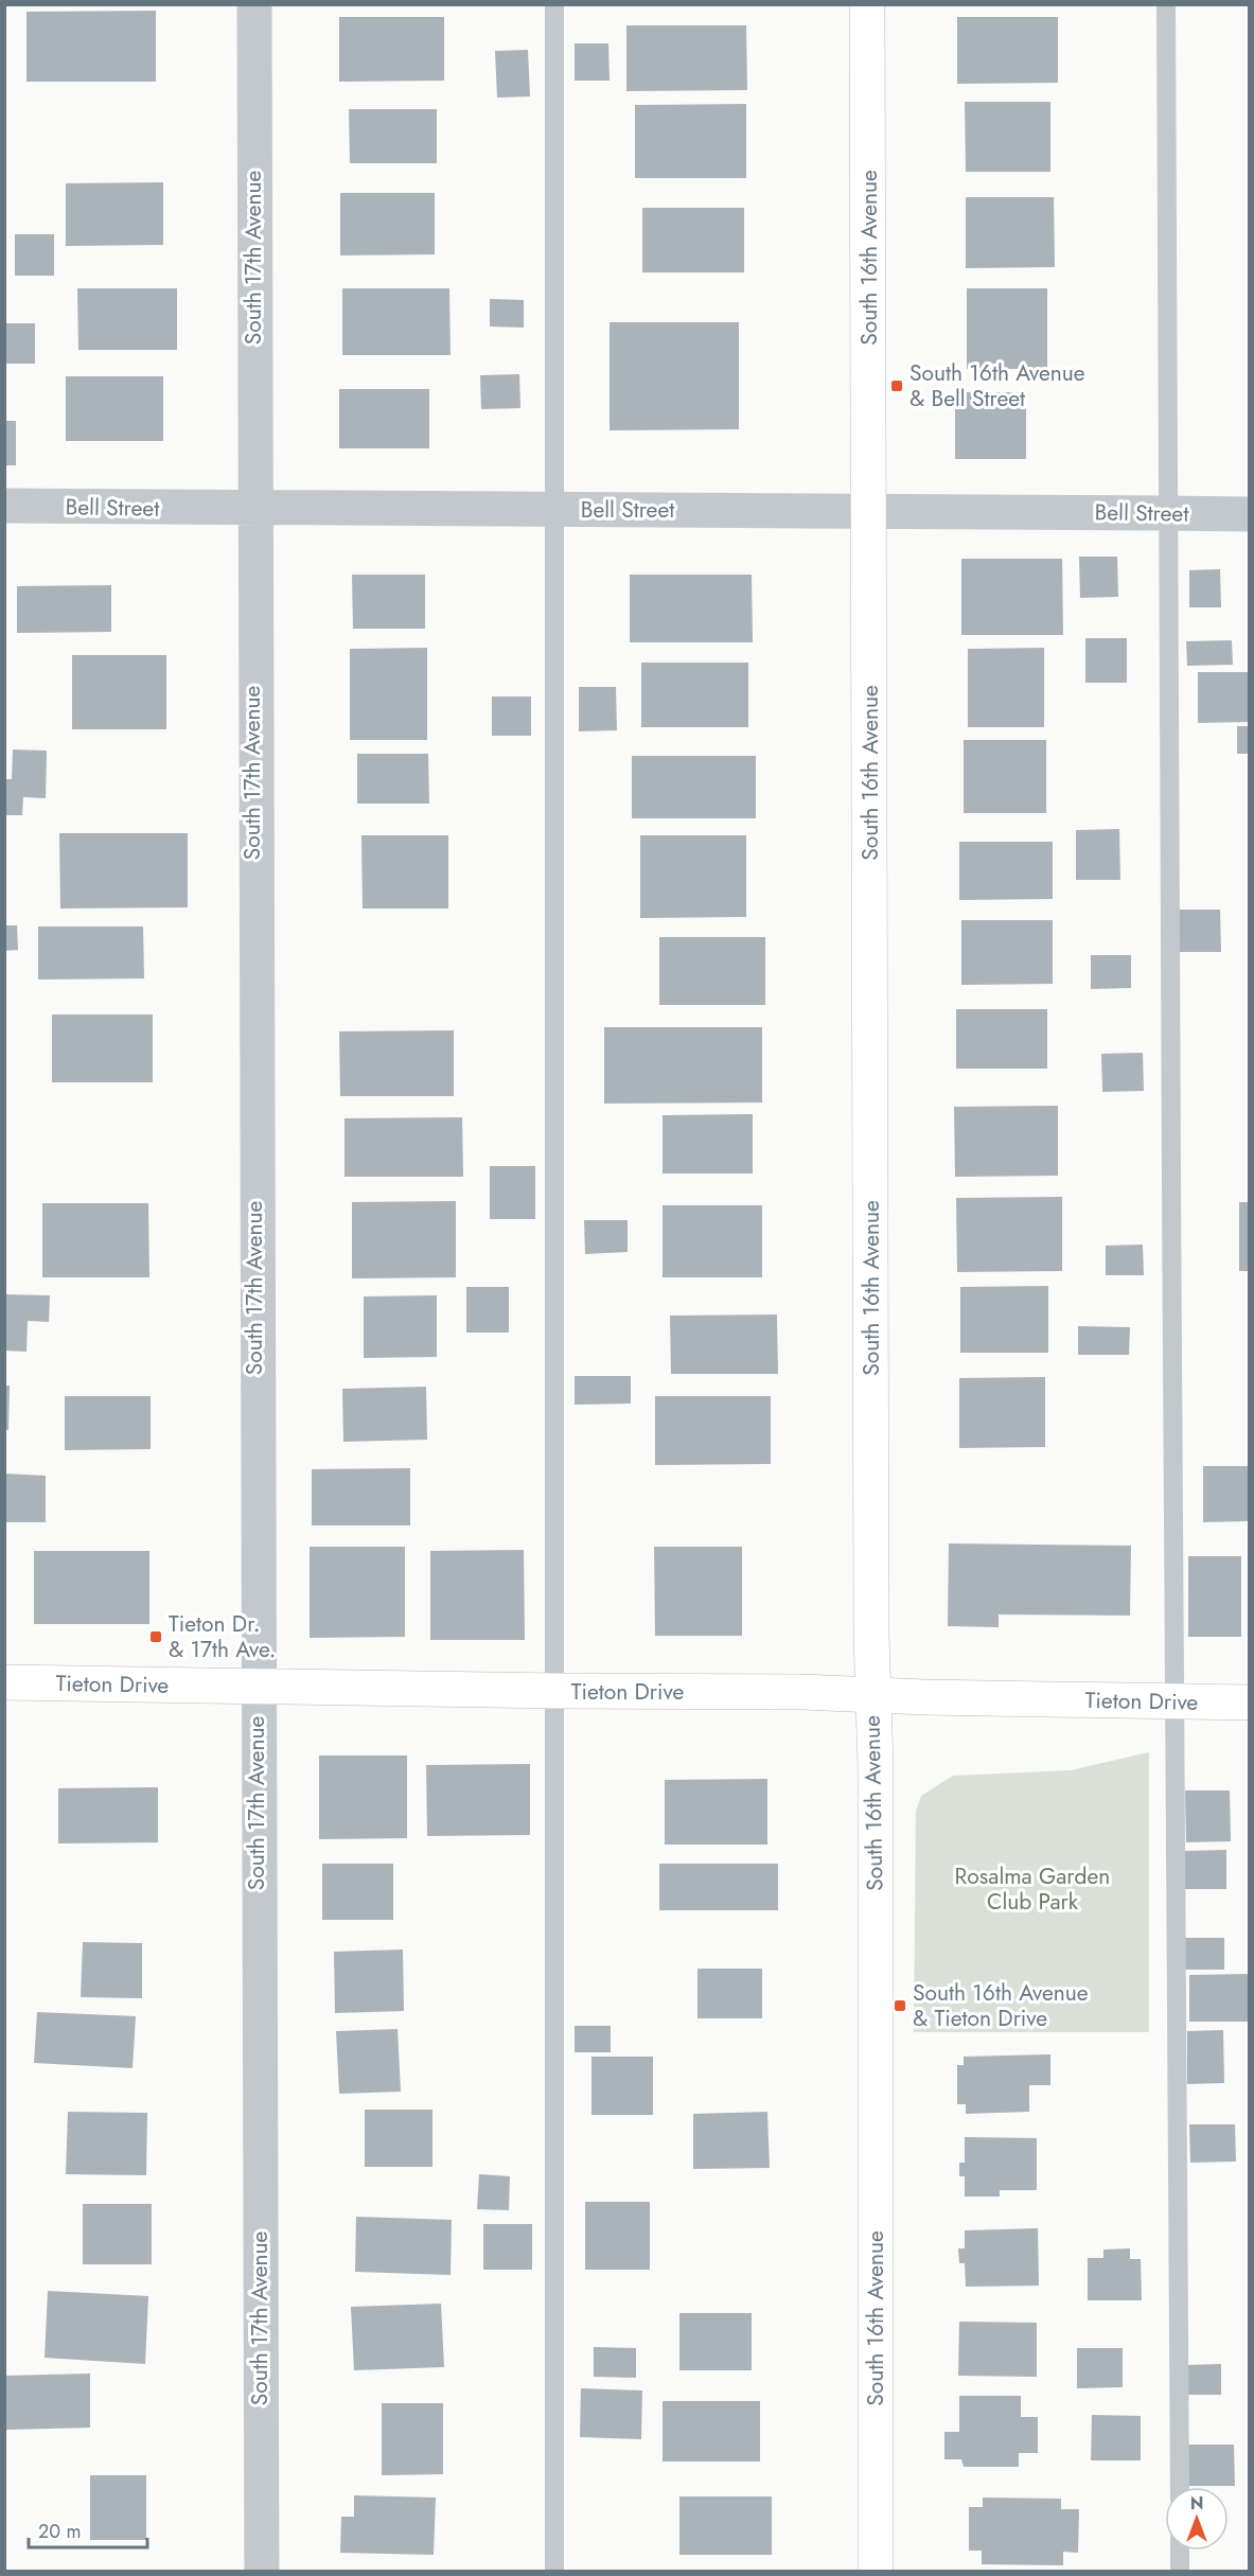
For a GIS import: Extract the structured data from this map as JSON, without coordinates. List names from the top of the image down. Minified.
{"streets":{"main road":["South 16th Avenue","Tieton Drive"],"street":["South 17th Avenue","Bell Street"]},"crossings":[["South 17th Avenue","Bell Street"],["South 17th Avenue","Tieton Drive"],["South 16th Avenue","Bell Street"],["South 16th Avenue","Tieton Drive"]],"parks":["Rosalma Garden Club Park"],"places":{"transit":["South 16th Avenue & Bell Street","Tieton Dr. & 17th Ave.","South 16th Avenue & Tieton Drive"]},"scale_bar":"20 m","north":"top"}
